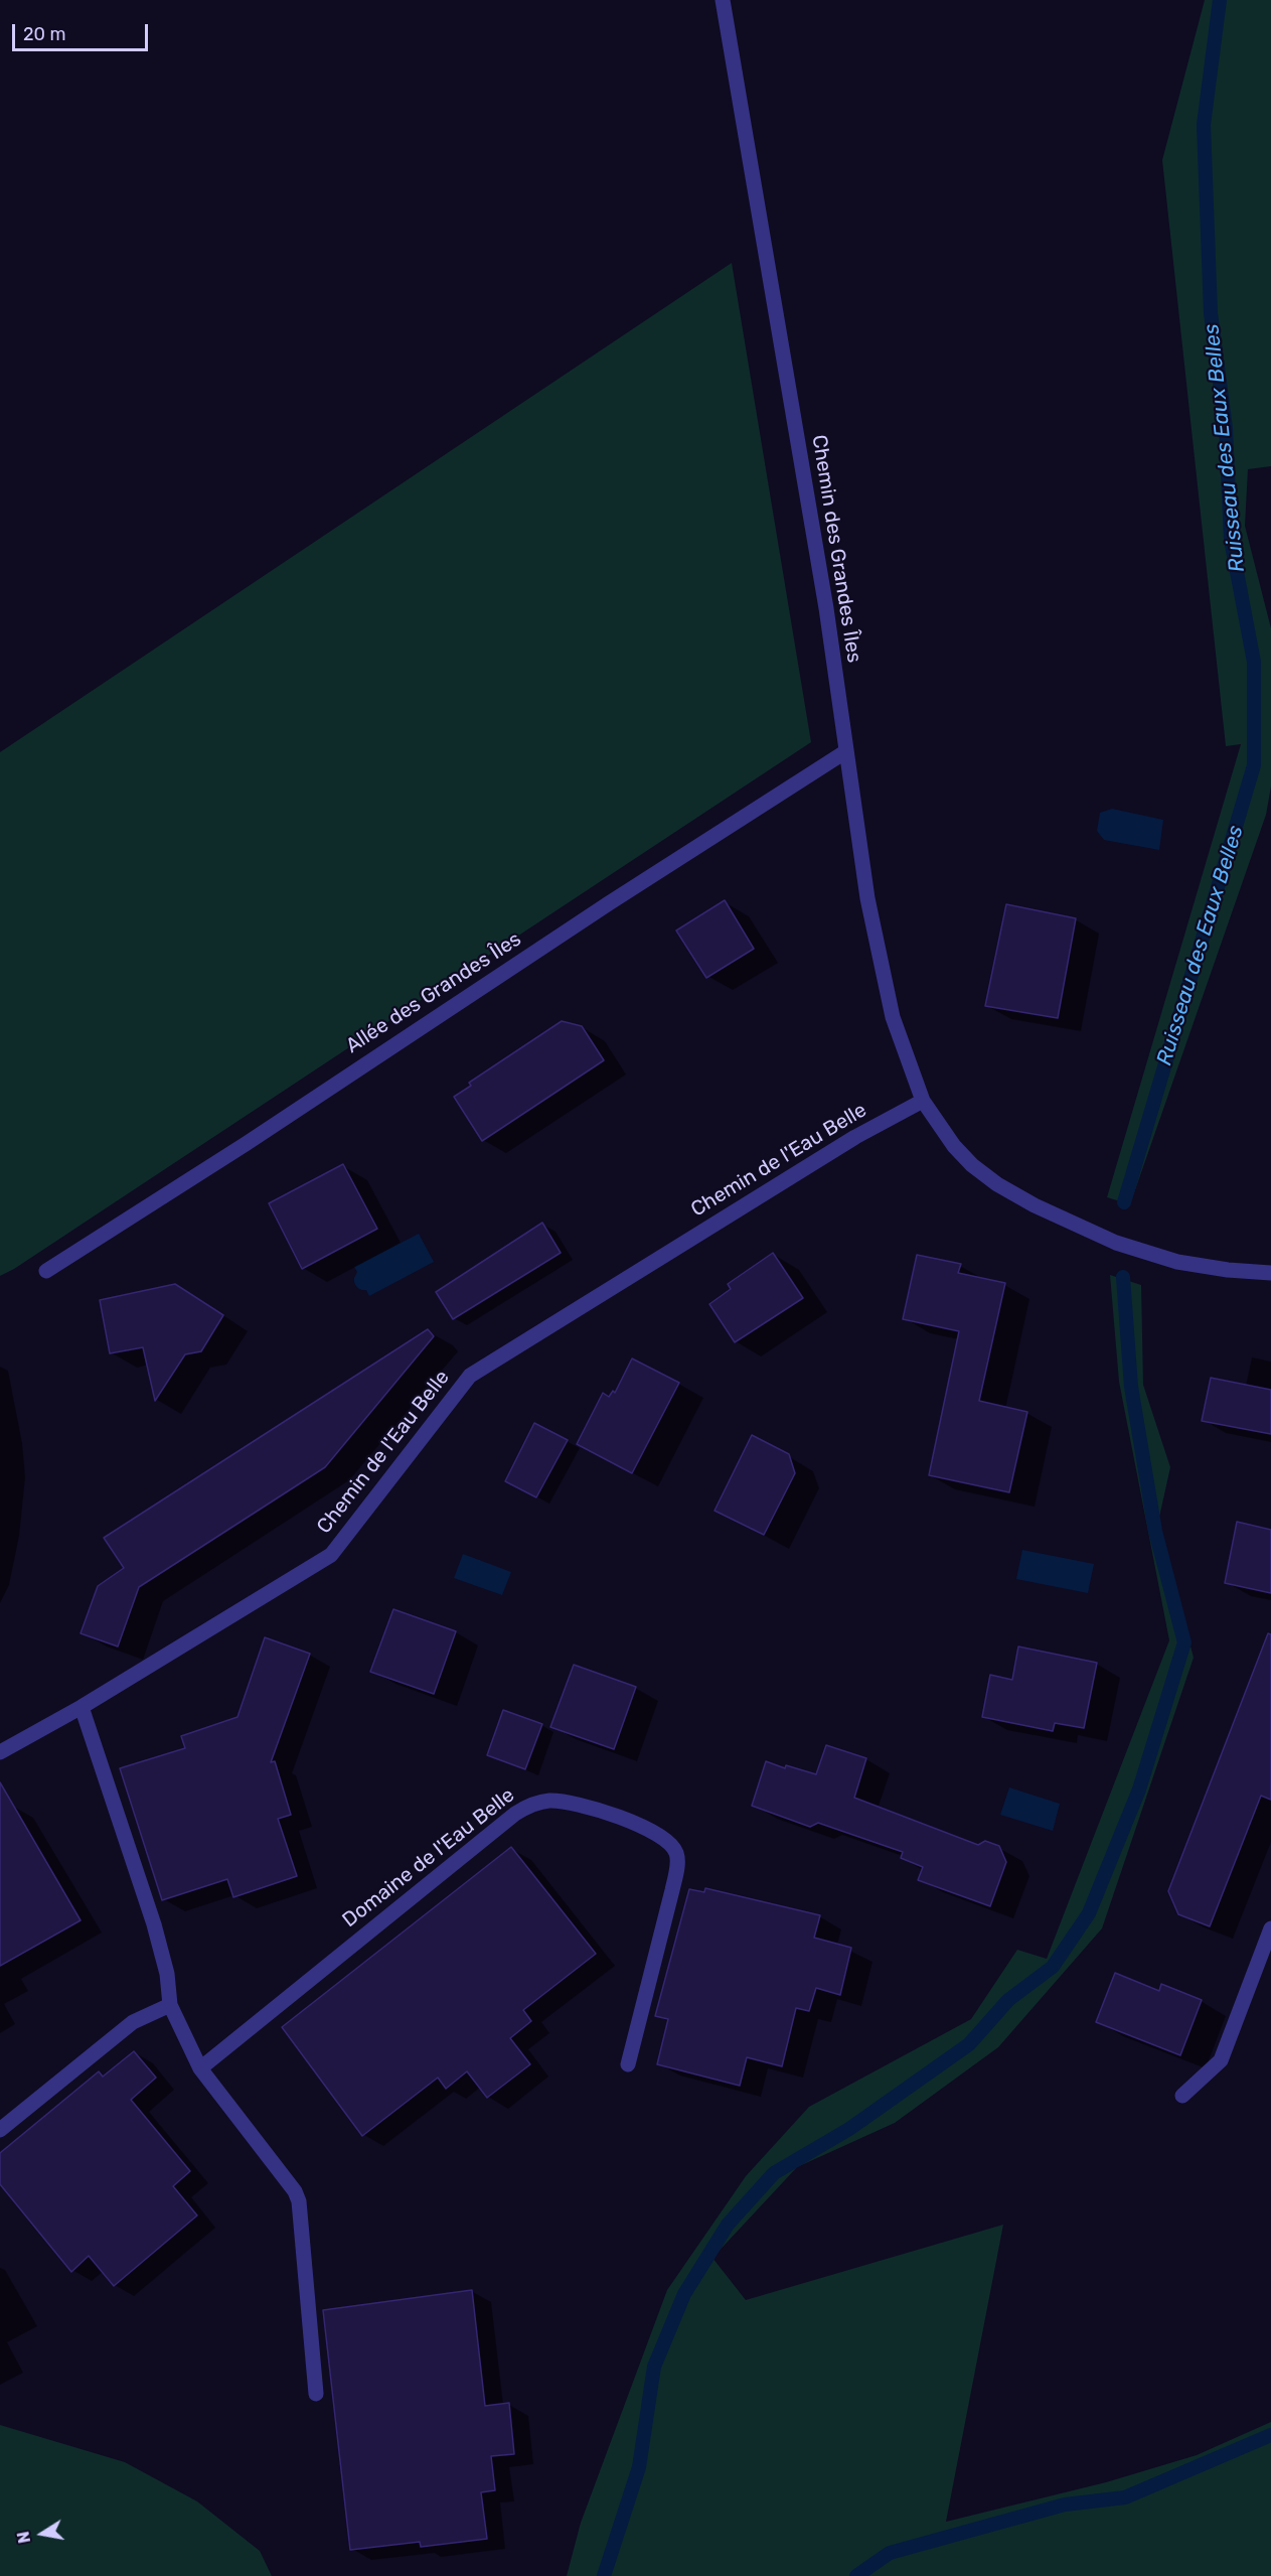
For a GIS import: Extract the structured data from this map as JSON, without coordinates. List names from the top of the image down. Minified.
{"streets":{"street":["Chemin des Grandes Îles","Allée des Grandes Îles","Chemin de l'Eau Belle","Domaine de l'Eau Belle"]},"crossings":[["Chemin des Grandes Îles","Allée des Grandes Îles"],["Chemin des Grandes Îles","Chemin de l'Eau Belle"]],"water":["Ruisseau des Eaux Belles"],"scale_bar":"20 m","north":"left"}
